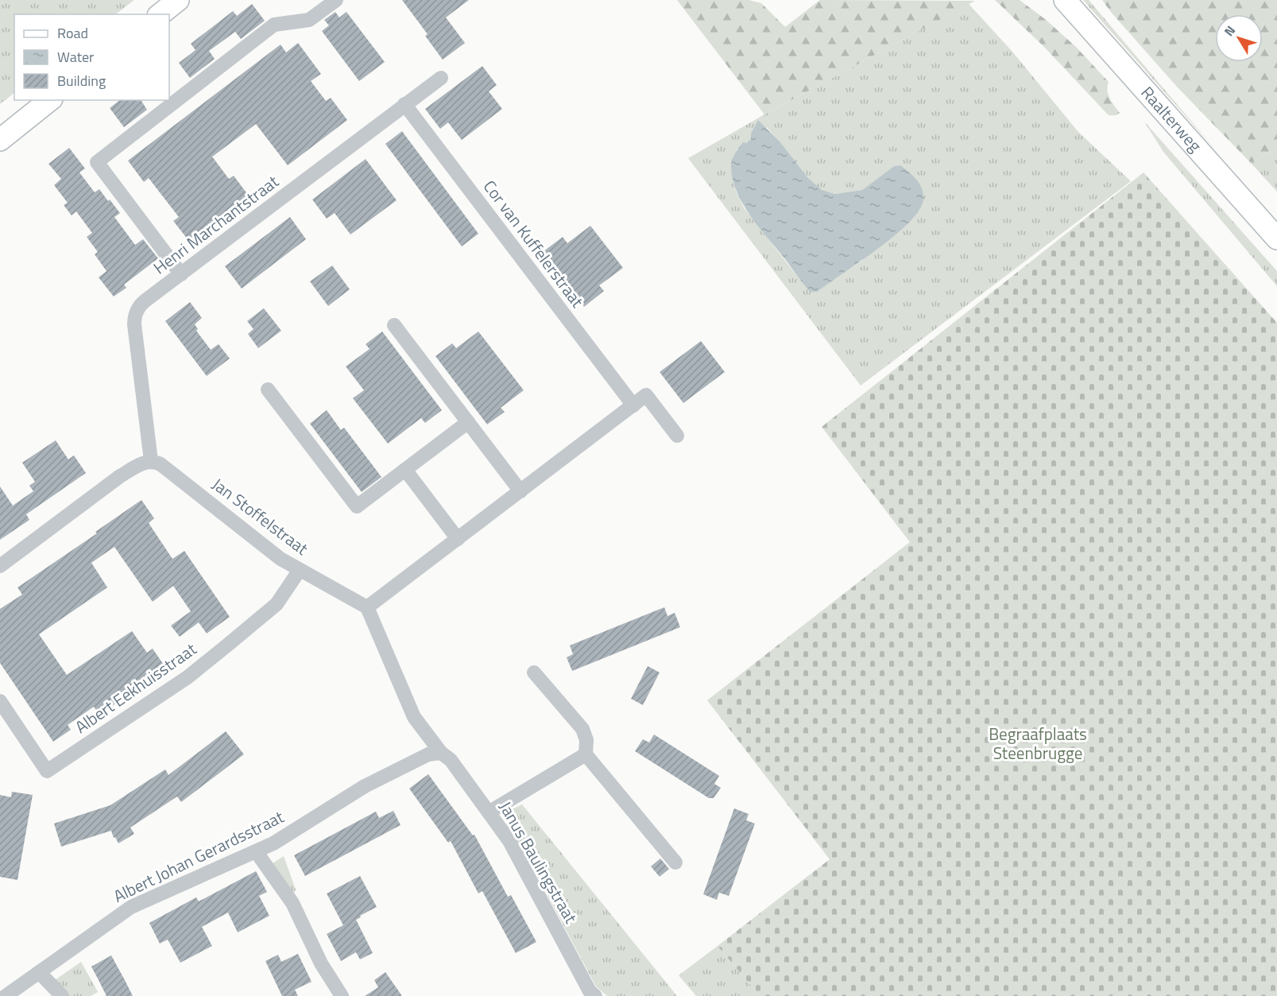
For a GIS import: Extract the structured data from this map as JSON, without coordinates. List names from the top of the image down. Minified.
{"streets":{"main road":["Raalterweg"],"street":["Henri Marchantstraat","Cor van Kuffelerstraat","Jan Stoffelstraat","Albert Eekhuisstraat","Albert Johan Gerardsstraat","Janus Baulingstraat"]},"crossings":[["Henri Marchantstraat","Cor van Kuffelerstraat"],["Henri Marchantstraat","Jan Stoffelstraat"],["Jan Stoffelstraat","Albert Eekhuisstraat"],["Albert Johan Gerardsstraat","Janus Baulingstraat"]],"parks":["Begraafplaats Steenbrugge"],"legend":["Road","Water","Building"],"north":"top left"}
